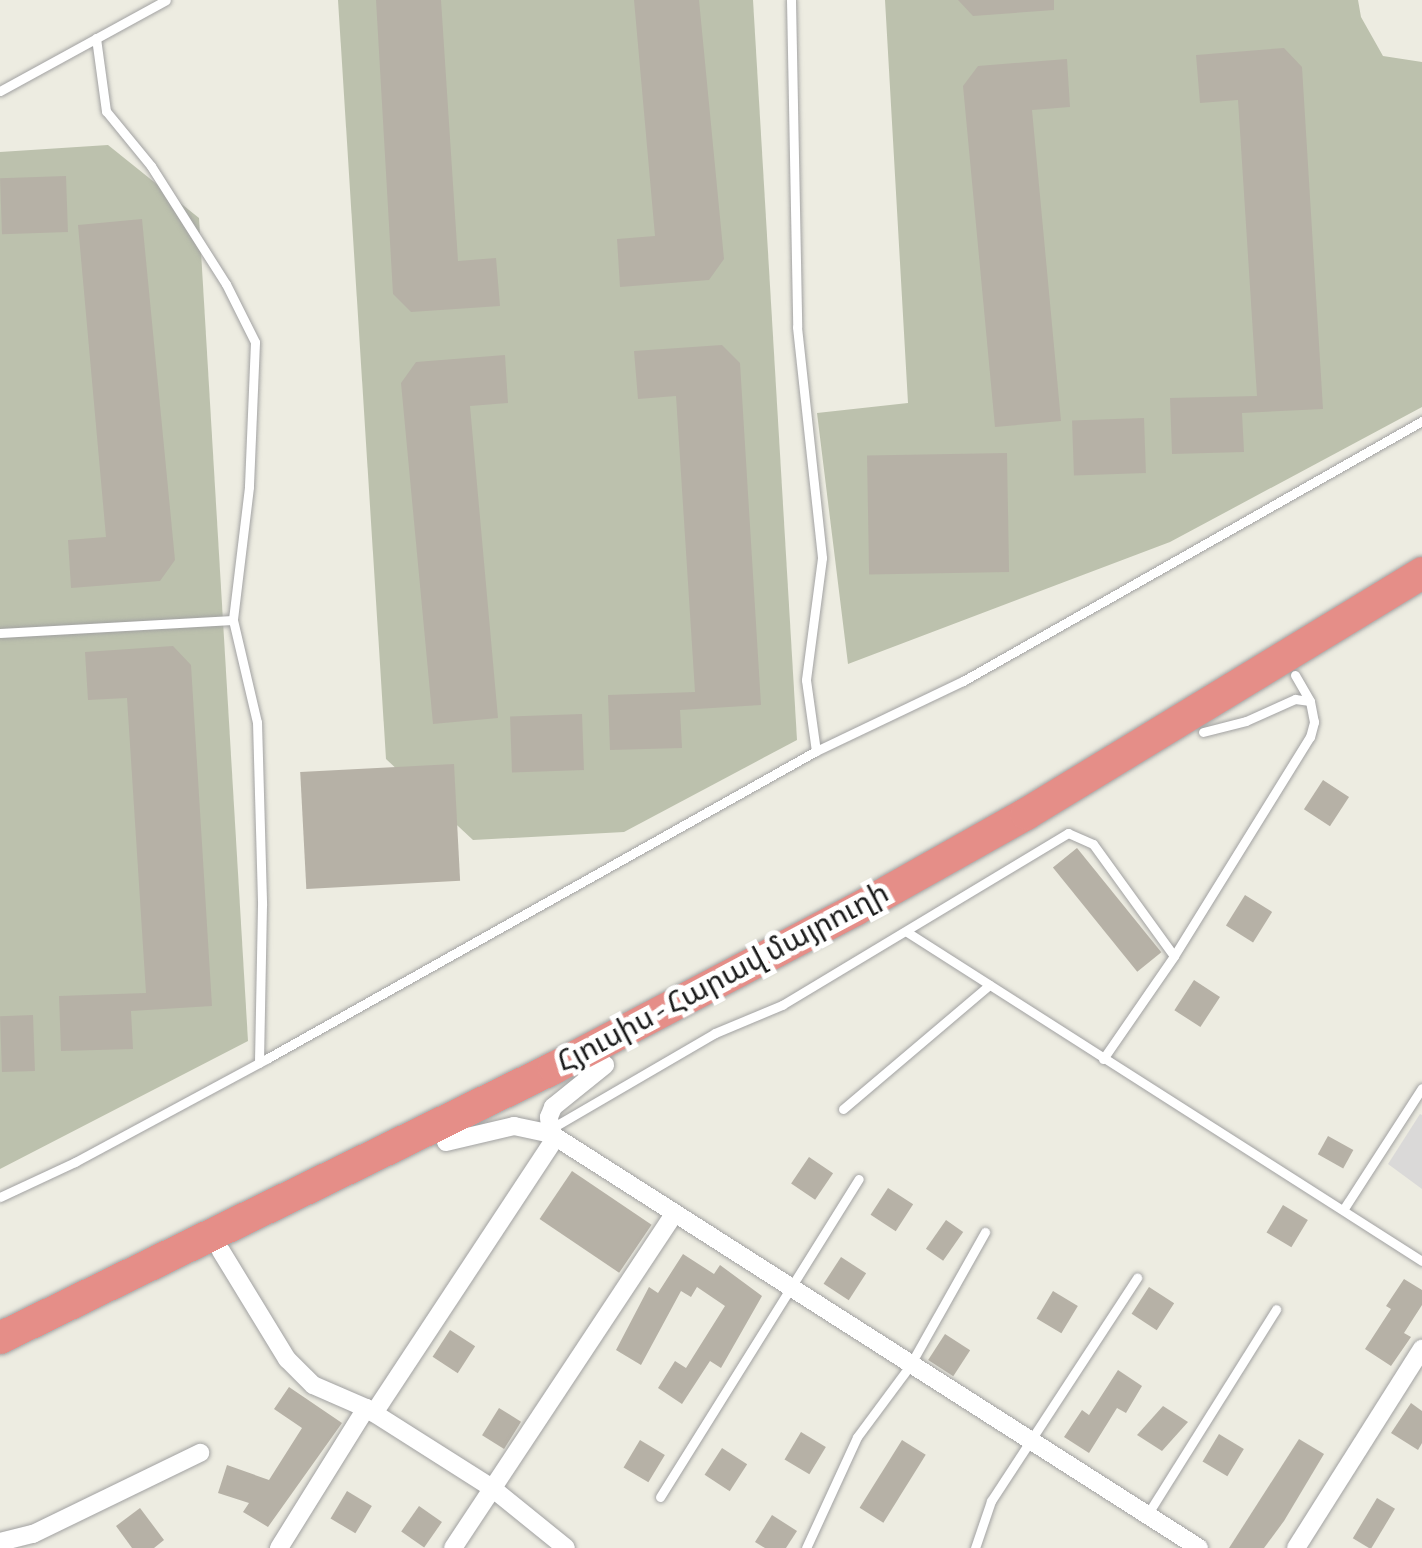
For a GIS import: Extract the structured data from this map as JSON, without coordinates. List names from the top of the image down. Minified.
{"streets":{"highway":["Հյուսիս - Հարավ մայրուղի"]}}
